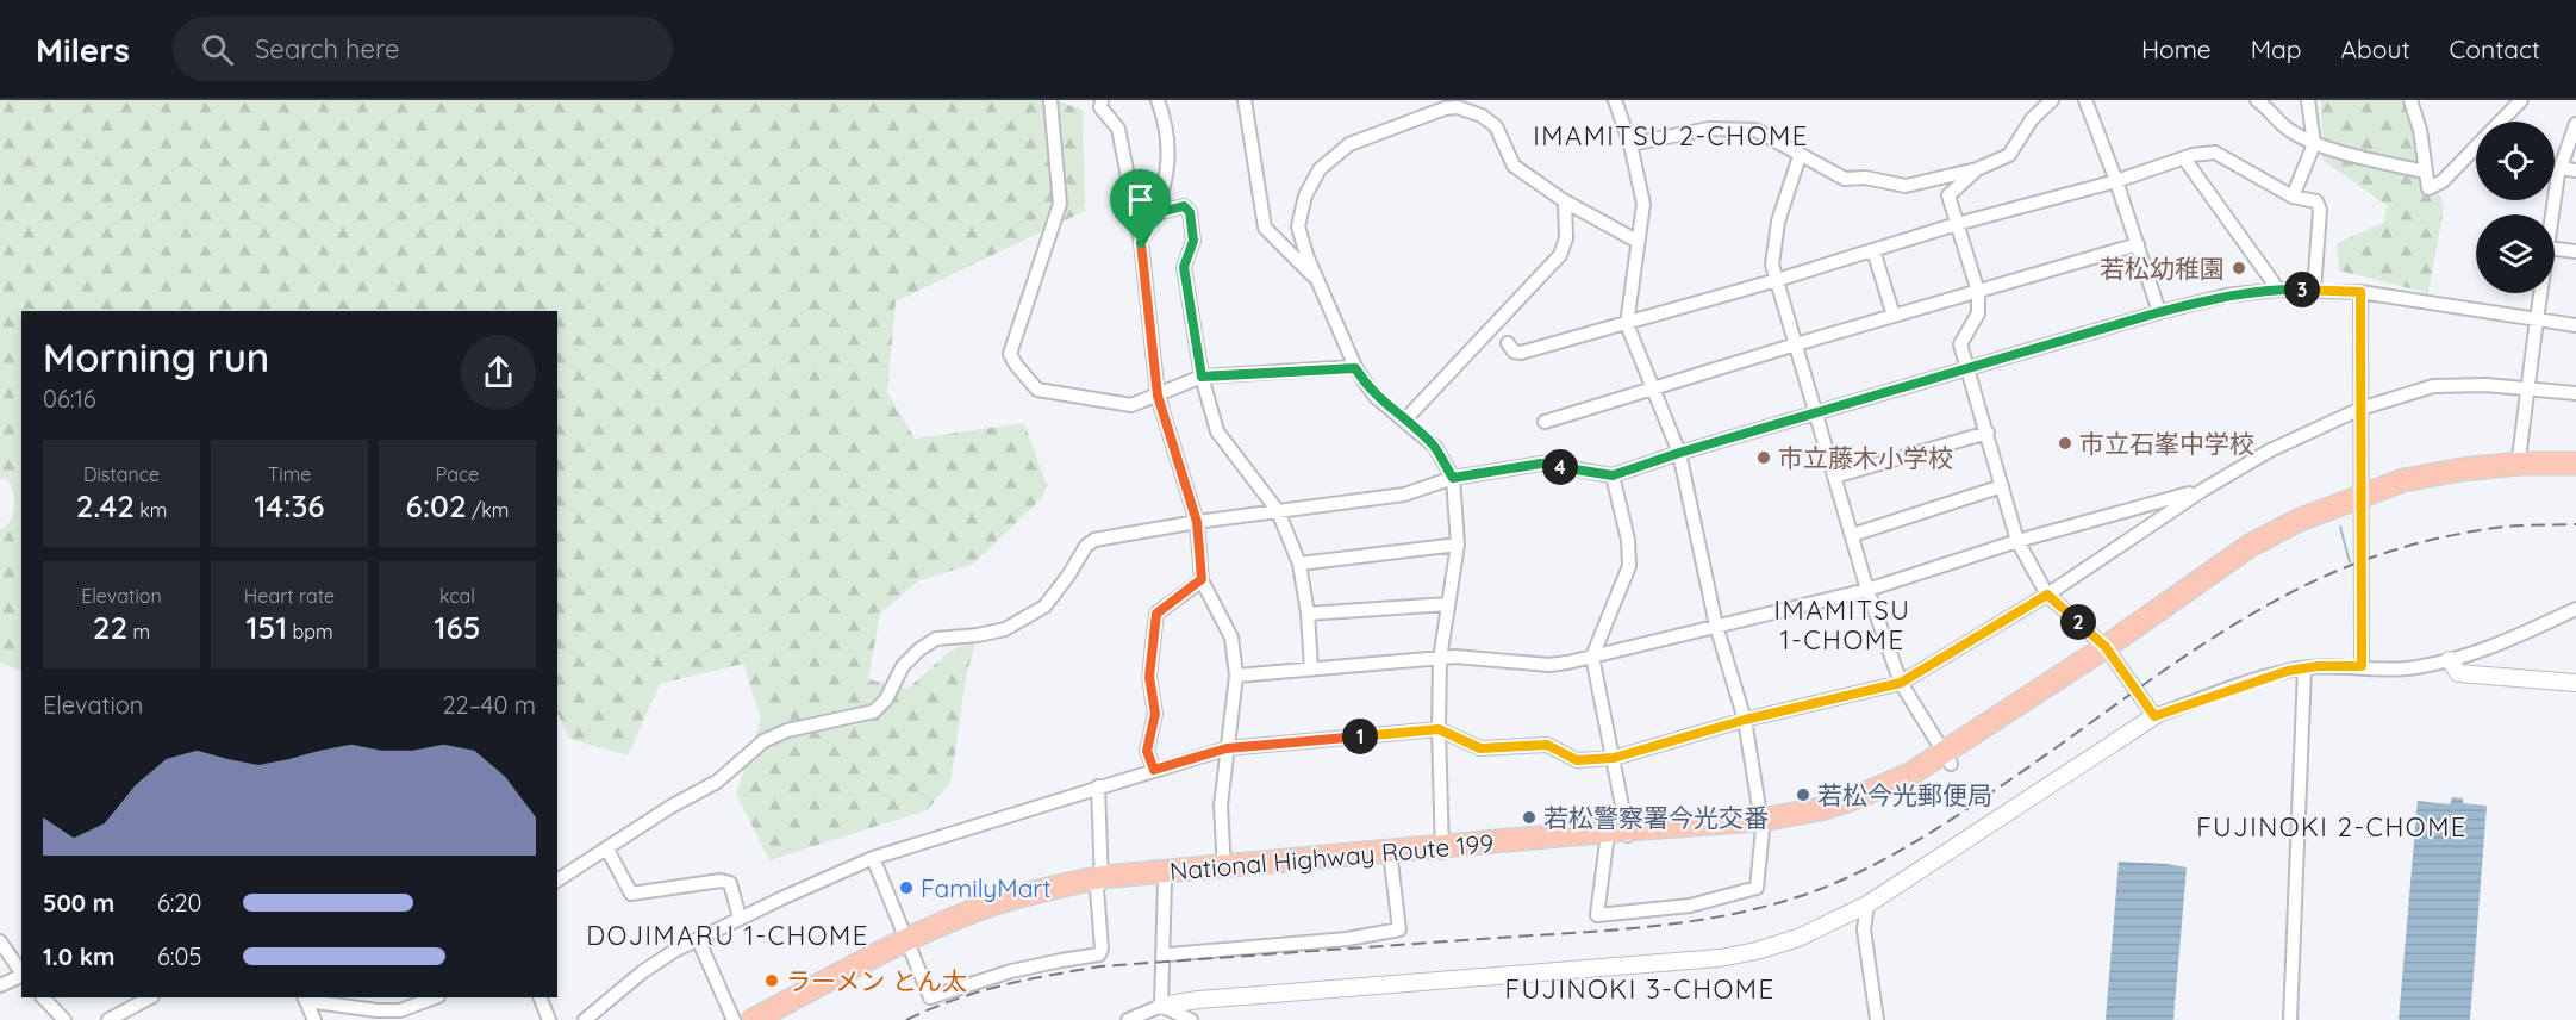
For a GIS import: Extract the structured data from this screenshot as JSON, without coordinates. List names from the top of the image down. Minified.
{"streets":{"highway":["National Highway Route 199"]},"districts":["IMAMITSU 2-CHOME","IMAMITSU 1-CHOME","FUJINOKI 2-CHOME","DOJIMARU 1-CHOME","FUJINOKI 3-CHOME"],"places":["若松幼稚園","市立石峯中学校","市立藤木小学校","若松今光郵便局","若松警察署今光交番","FamilyMart","ラーメン とん太"],"page":{"header":"Milers","search":"Search here","nav":["Home","Map","About","Contact"],"pins":["3","4","2","1"],"heading":["Morning run","06:16"],"stats":[["Distance","2.42 km"],["Time","14:36"],["Pace","6:02 /km"],["Elevation","22 m"],["Heart rate","151 bpm"],["kcal","165"]],"chart":["Elevation","22–40 m"],"list":[{"name":"500 m","note":"6:20"},{"name":"1.0 km","note":"6:05"}]}}
